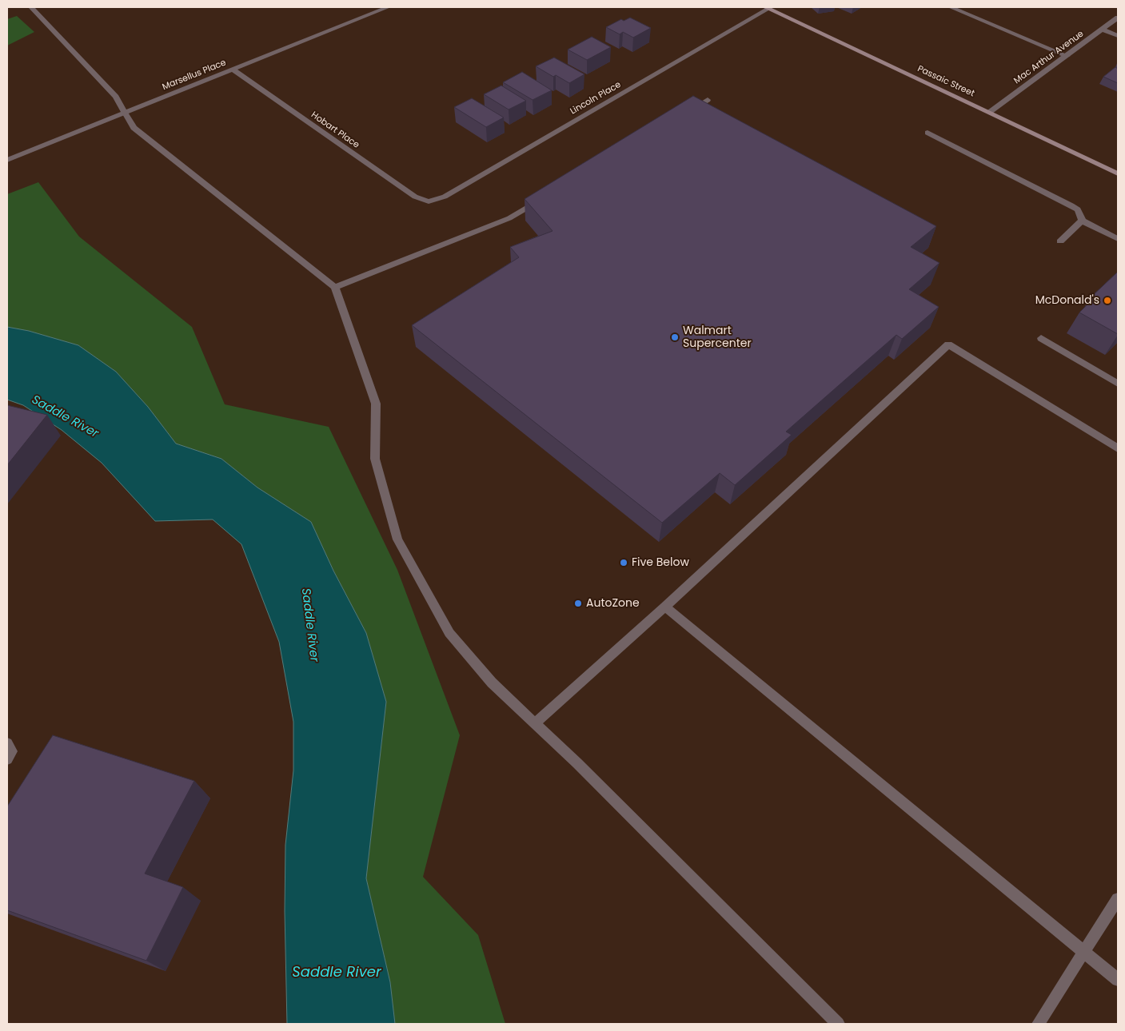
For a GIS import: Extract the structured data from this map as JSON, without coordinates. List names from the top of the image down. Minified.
{"streets":{"main road":["Passaic Street"],"street":["Mac Arthur Avenue","Marsellus Place","Lincoln Place","Hobart Place"]},"crossings":[["Mac Arthur Avenue","Passaic Street"],["Marsellus Place","Hobart Place"],["Passaic Street","Lincoln Place"],["Lincoln Place","Hobart Place"]],"water":["Saddle River"],"places":["McDonald's","Walmart Supercenter","Five Below","AutoZone"]}
